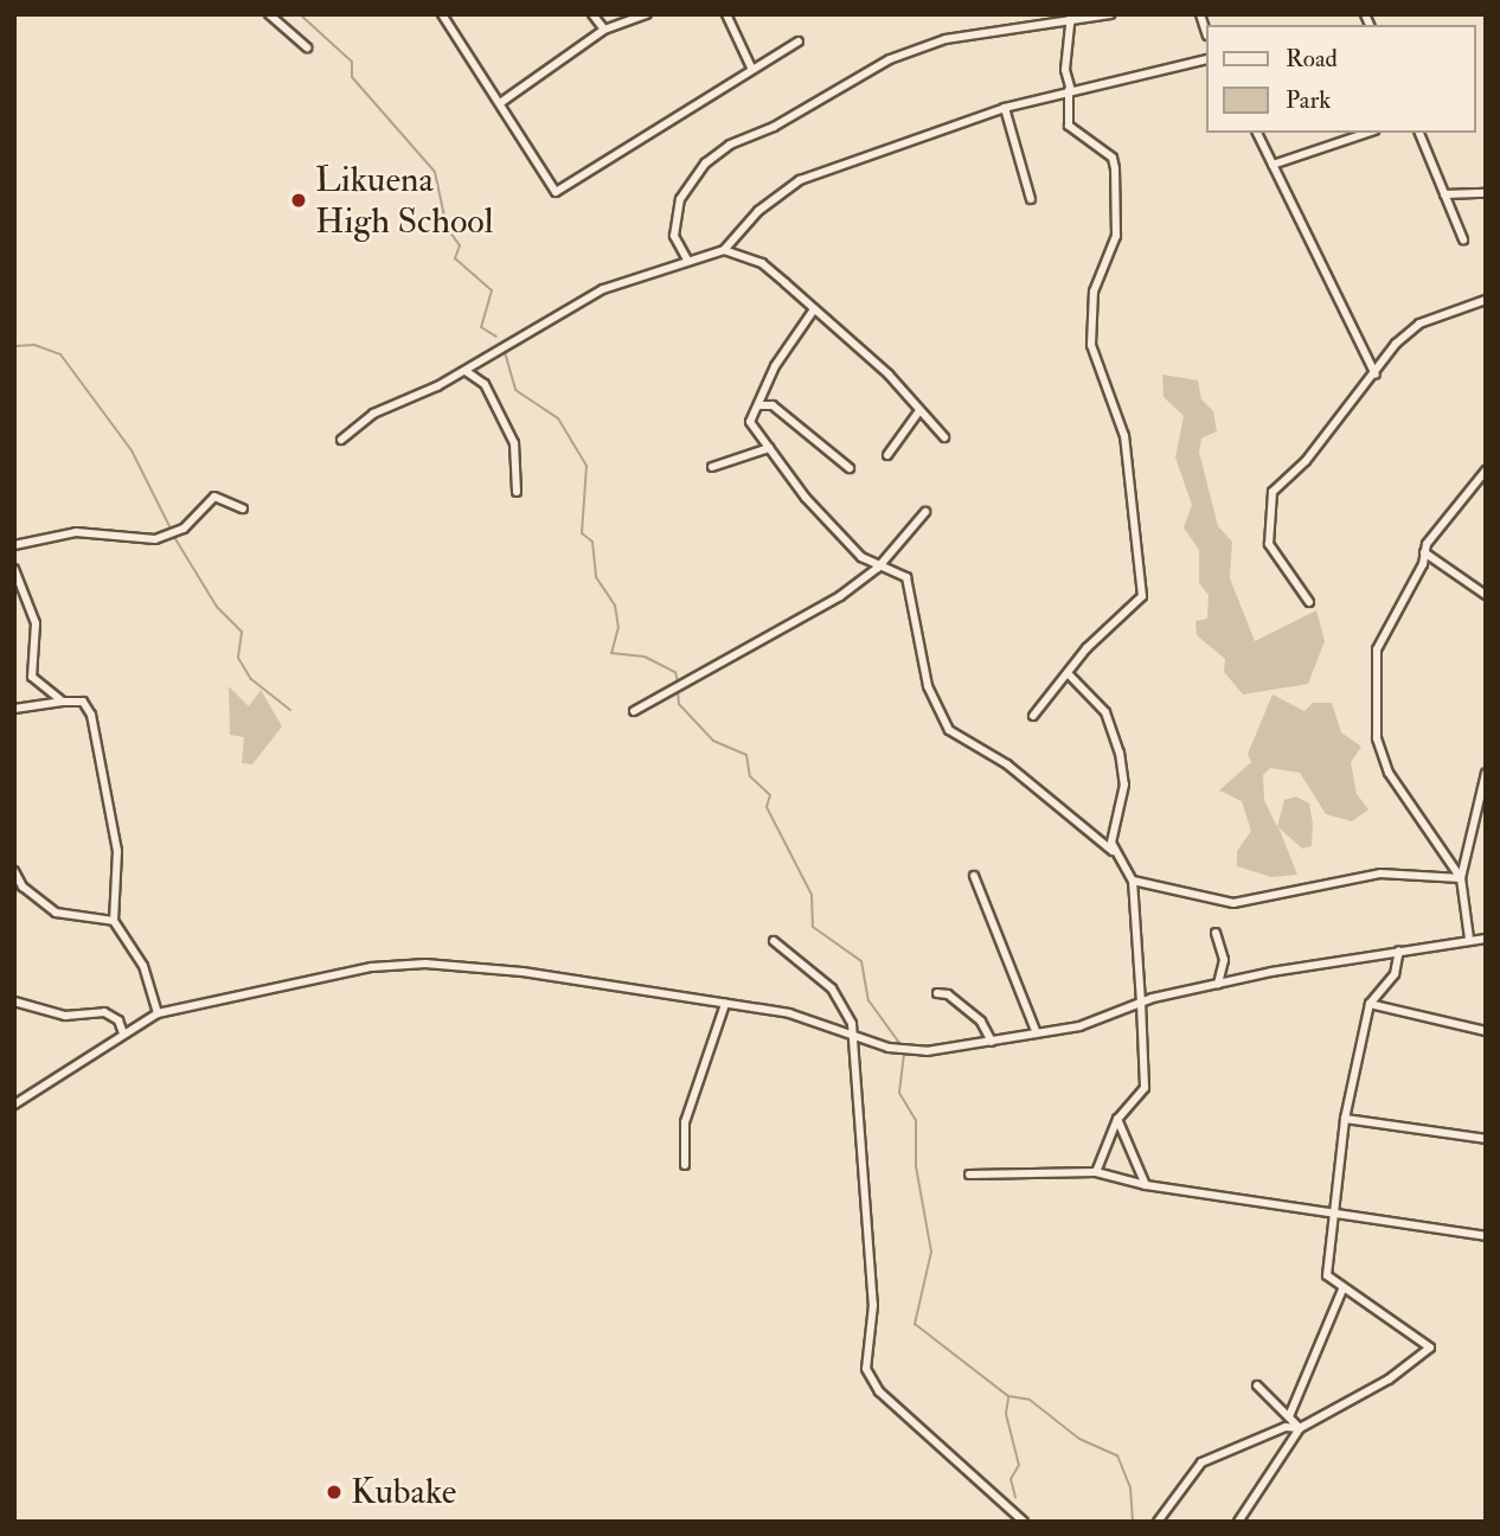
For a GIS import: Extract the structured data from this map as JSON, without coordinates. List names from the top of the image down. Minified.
{"places":["Likuena High School","Kubake"],"legend":["Road","Park"]}
